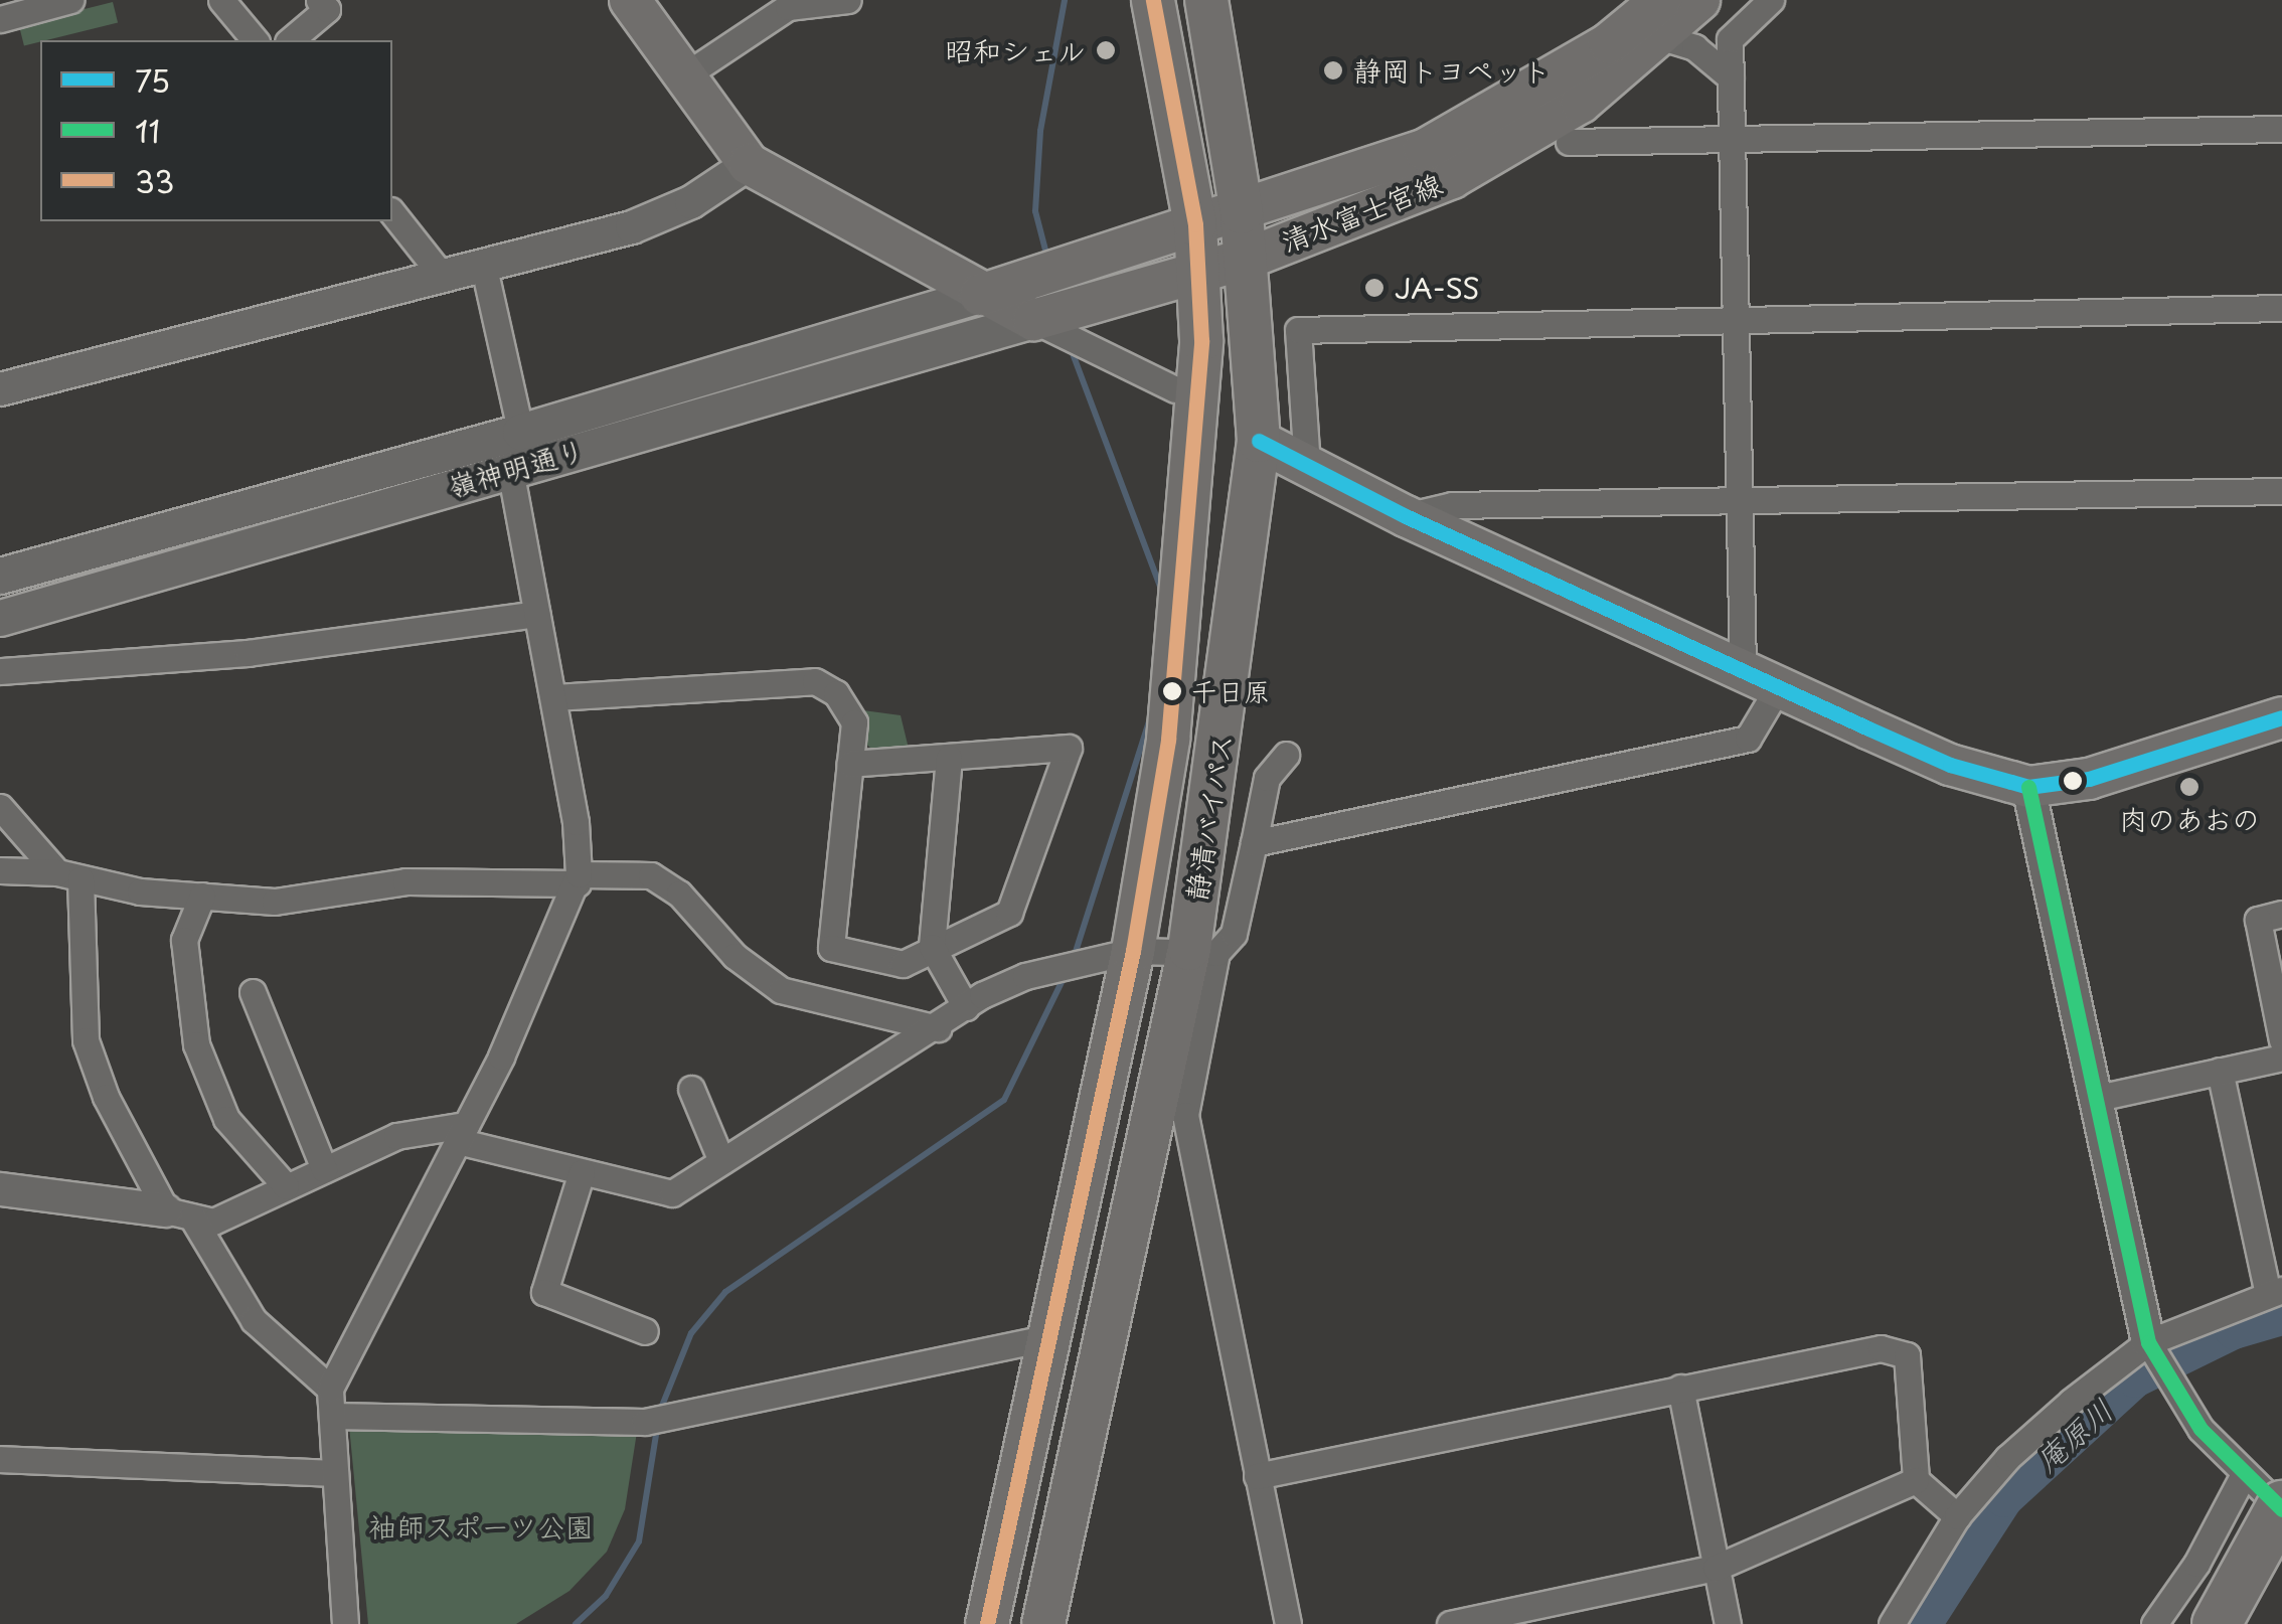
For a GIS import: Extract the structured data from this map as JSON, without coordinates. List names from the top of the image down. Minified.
{"streets":{"highway":["静清バイパス"],"main road":["清水富士宮線","嶺神明通り"]},"crossings":[["清水富士宮線","嶺神明通り"],["清水富士宮線","静清バイパス"]],"water":["庵原川"],"parks":["袖師スポーツ公園"],"places":["昭和シェル","静岡トヨペット","JA-SS","千日原","肉のあおの"],"lines":["transit line 33","transit line 75","transit line 11"],"legend":["75","11","33"]}
